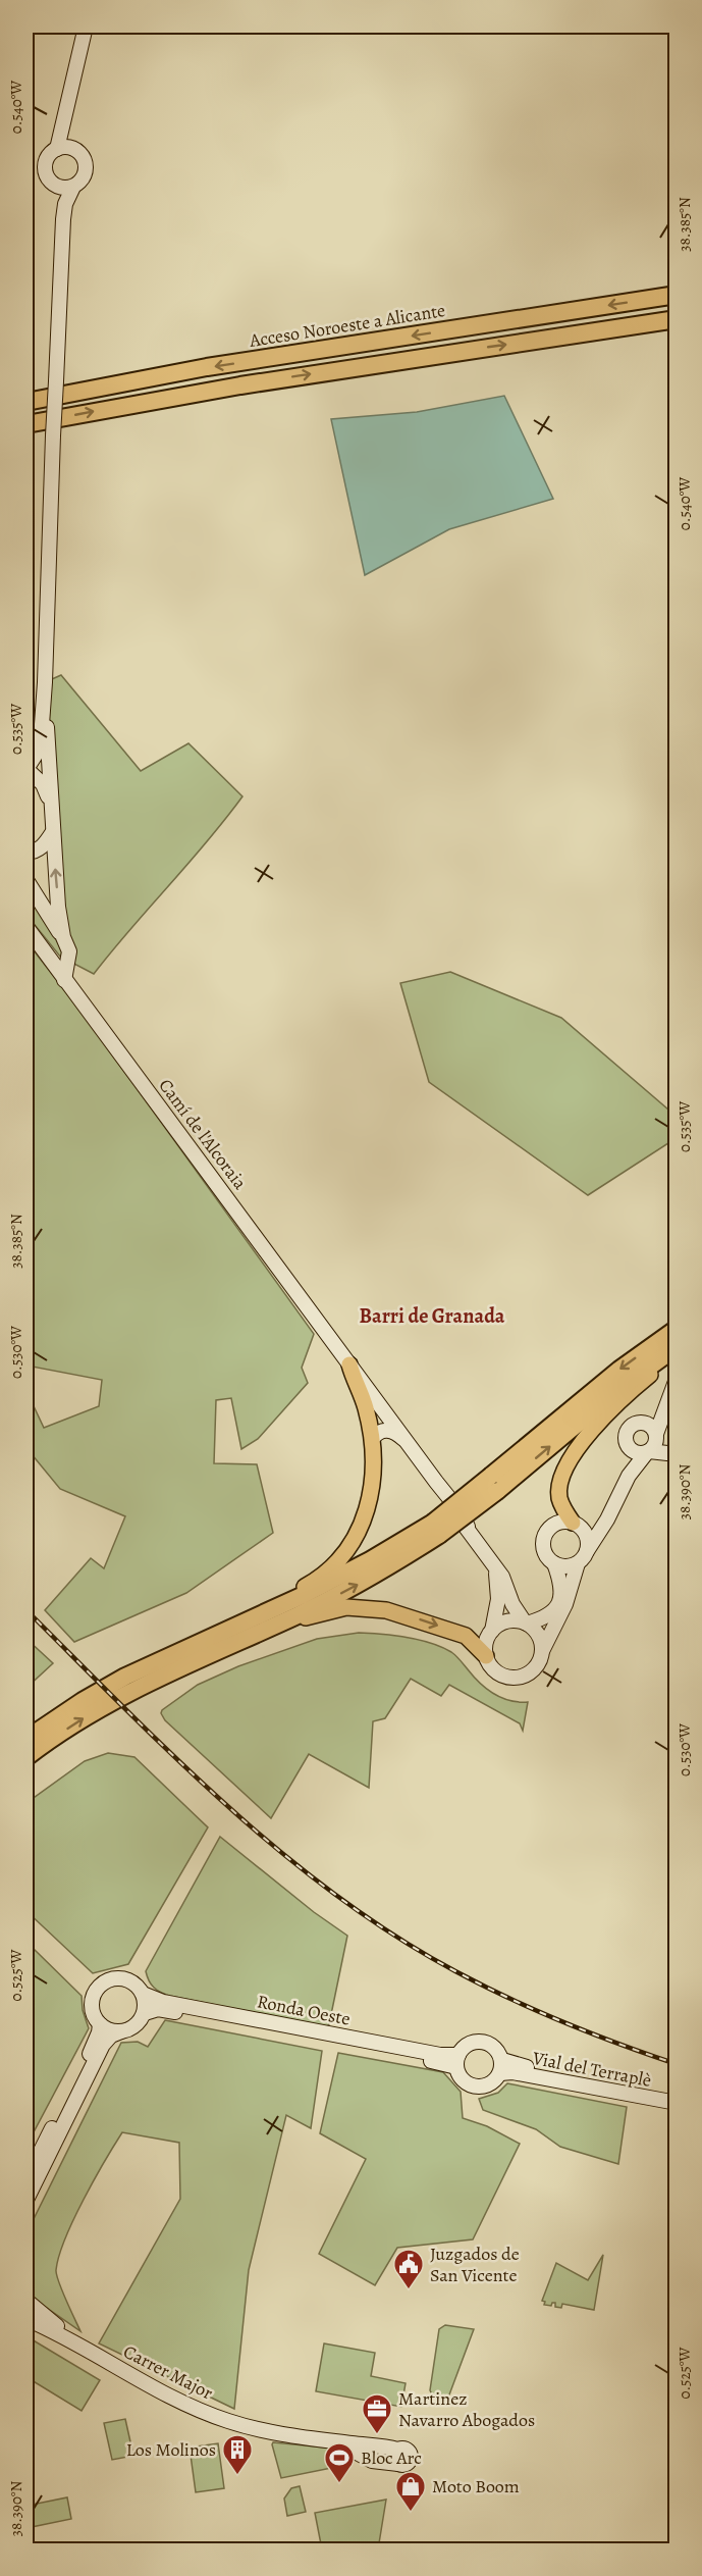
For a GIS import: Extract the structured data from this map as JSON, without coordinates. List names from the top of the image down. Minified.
{"streets":{"highway":["Acceso Noroeste a Alicante"],"street":["Camí de l'Alcoraia","Ronda Oeste","Vial del Terraplè","Carrer Major"]},"crossings":[["Ronda Oeste","Vial del Terraplè"]],"districts":["Barri de Granada"],"places":{"public building":["Juzgados de San Vicente"],"office":["Martinez Navarro Abogados"],"building":["Los Molinos"],"sports":["Bloc Arc"],"shop":["Moto Boom"]},"coordinates":["0.540°W","38.385°N","0.535°W","0.530°W","38.390°N","0.525°W"]}
